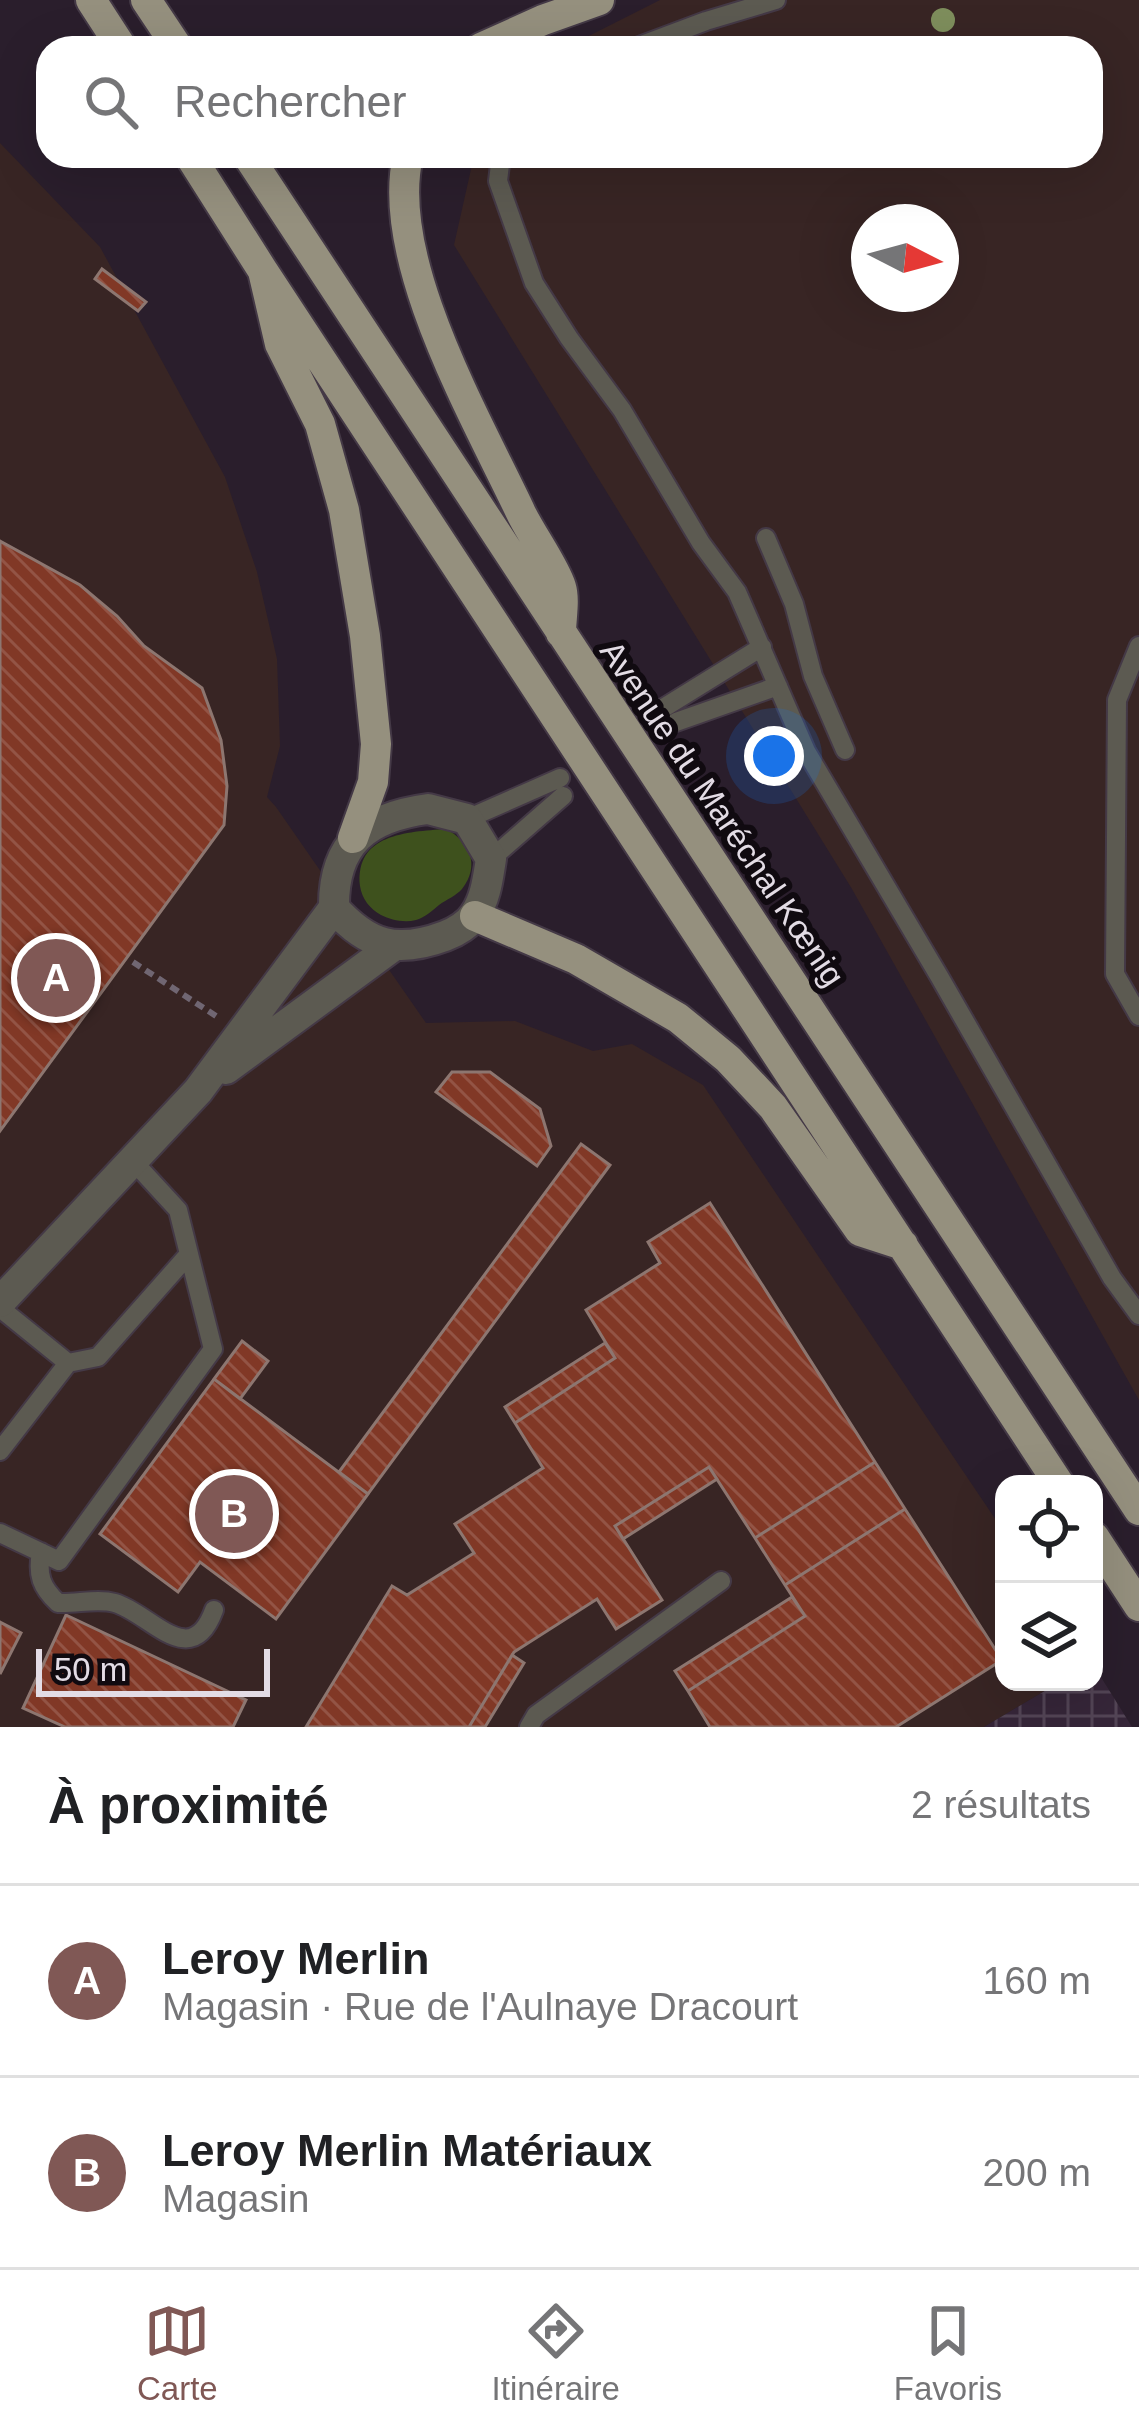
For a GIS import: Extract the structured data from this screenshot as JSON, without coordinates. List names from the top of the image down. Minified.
{"streets":{"main road":["Avenue du Maréchal Kœnig"]},"scale_bar":"50 m","north":"right","page":{"search":"Rechercher","pins":["A","B"],"scale":"50 m","heading":["À proximité","2 résultats"],"list":[{"mark":"A","name":"Leroy Merlin","note":"Magasin · Rue de l'Aulnaye Dracourt","value":"160 m"},{"mark":"B","name":"Leroy Merlin Matériaux","note":"Magasin","value":"200 m"}],"nav":["Carte","Itinéraire","Favoris"]}}
